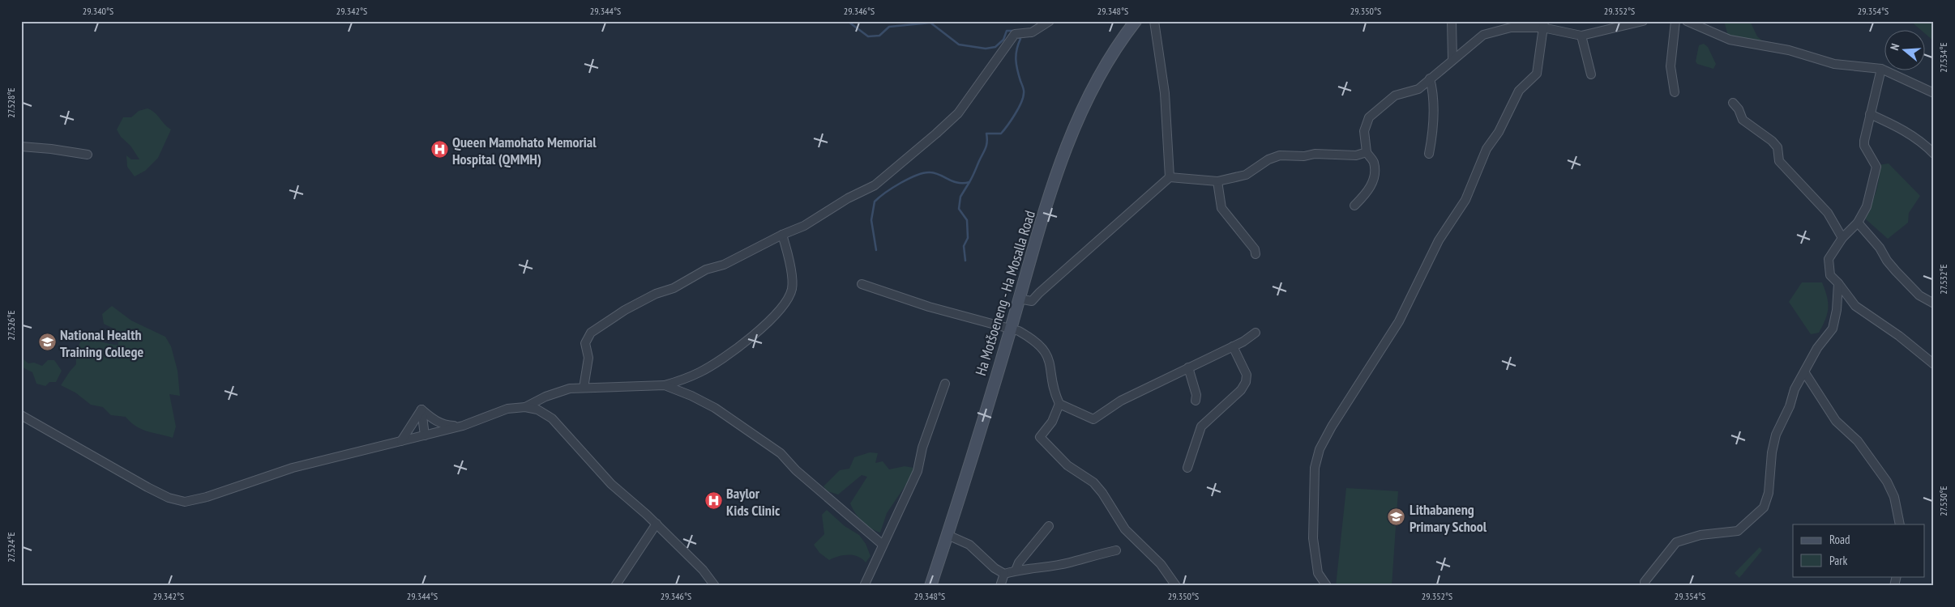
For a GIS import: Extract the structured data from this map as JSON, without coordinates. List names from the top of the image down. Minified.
{"streets":{"main road":["Ha Motšoeneng - Ha Mosalla Road"]},"places":{"hospital":["Queen Mamohato Memorial Hospital (QMMH)","Baylor Kids Clinic"],"school or university":["National Health Training College","Lithabaneng Primary School"]},"legend":["Road","Park"],"north":"left","coordinates":["29.340°S","29.342°S","29.344°S","29.346°S","29.348°S","29.350°S","29.352°S","29.354°S","27.534°E","27.528°E","27.532°E","27.526°E","27.530°E","27.524°E"]}
